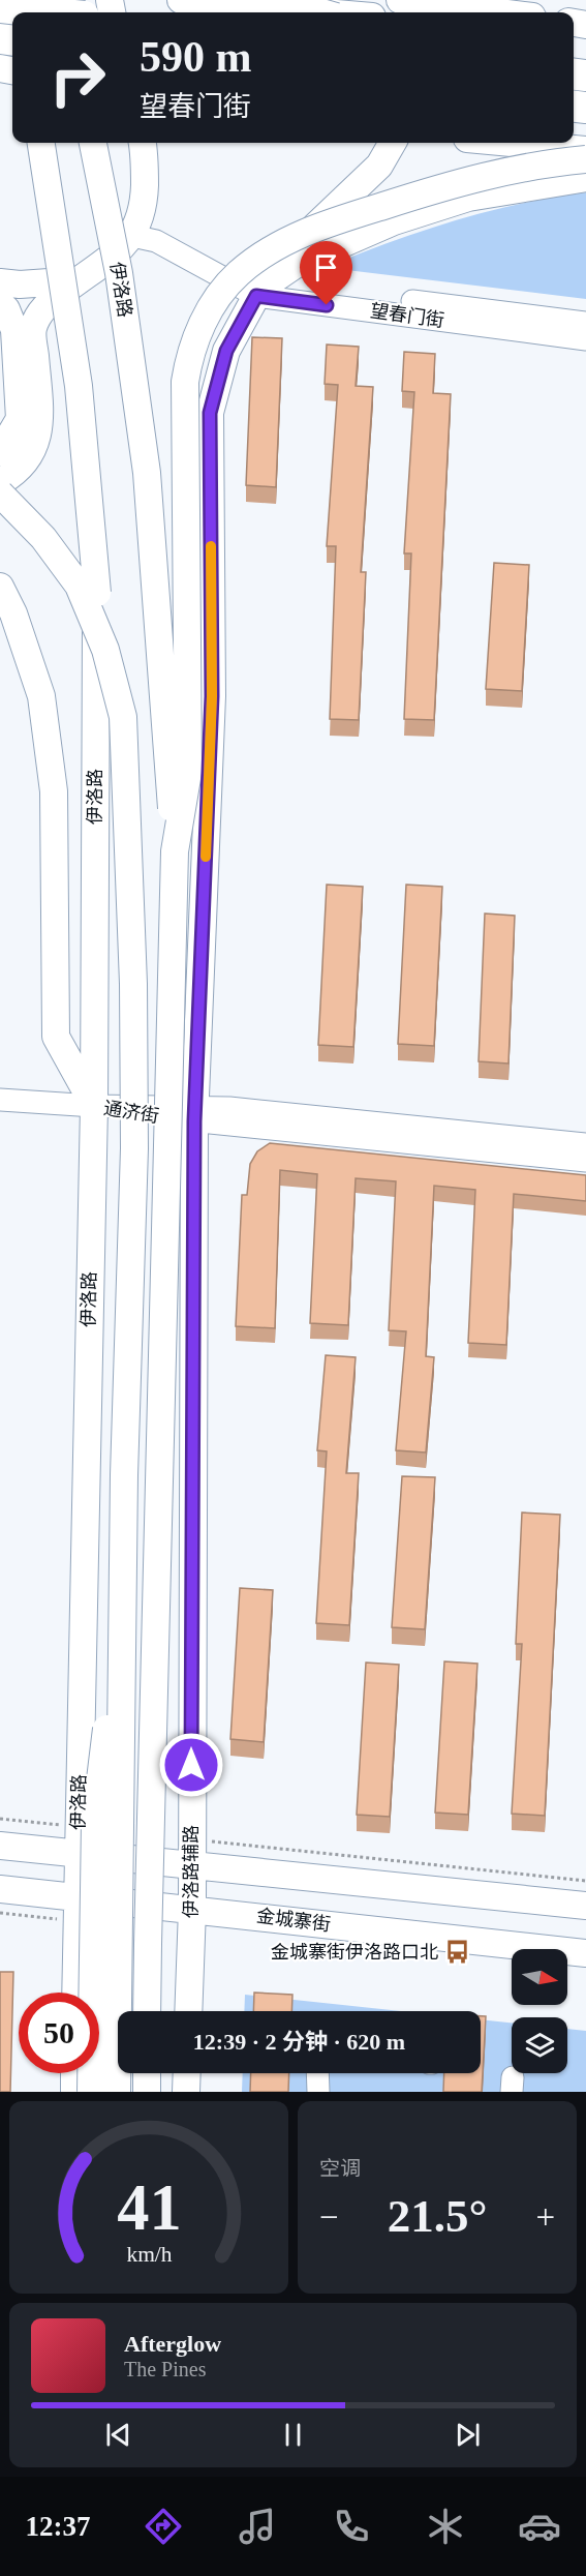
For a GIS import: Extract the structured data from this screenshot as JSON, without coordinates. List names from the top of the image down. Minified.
{"streets":{"main road":["伊洛路","伊洛路辅路","金城寨街"],"street":["望春门街","通济街"]},"crossings":[["伊洛路","通济街"],["伊洛路","金城寨街"],["望春门街","伊洛路辅路"],["通济街","伊洛路辅路"],["伊洛路辅路","金城寨街"]],"places":{"bus stop":["金城寨街伊洛路口北"]},"north":"right","page":{"turn":["590 m","望春门街"],"limit":"50","trip":"12:39 · 2 分钟 · 620 m","tile":"空调","heat":["−","21.5°","+"],"song":["Afterglow","The Pines"],"tabs":"12:37","gauge":["41","km/h"]}}
